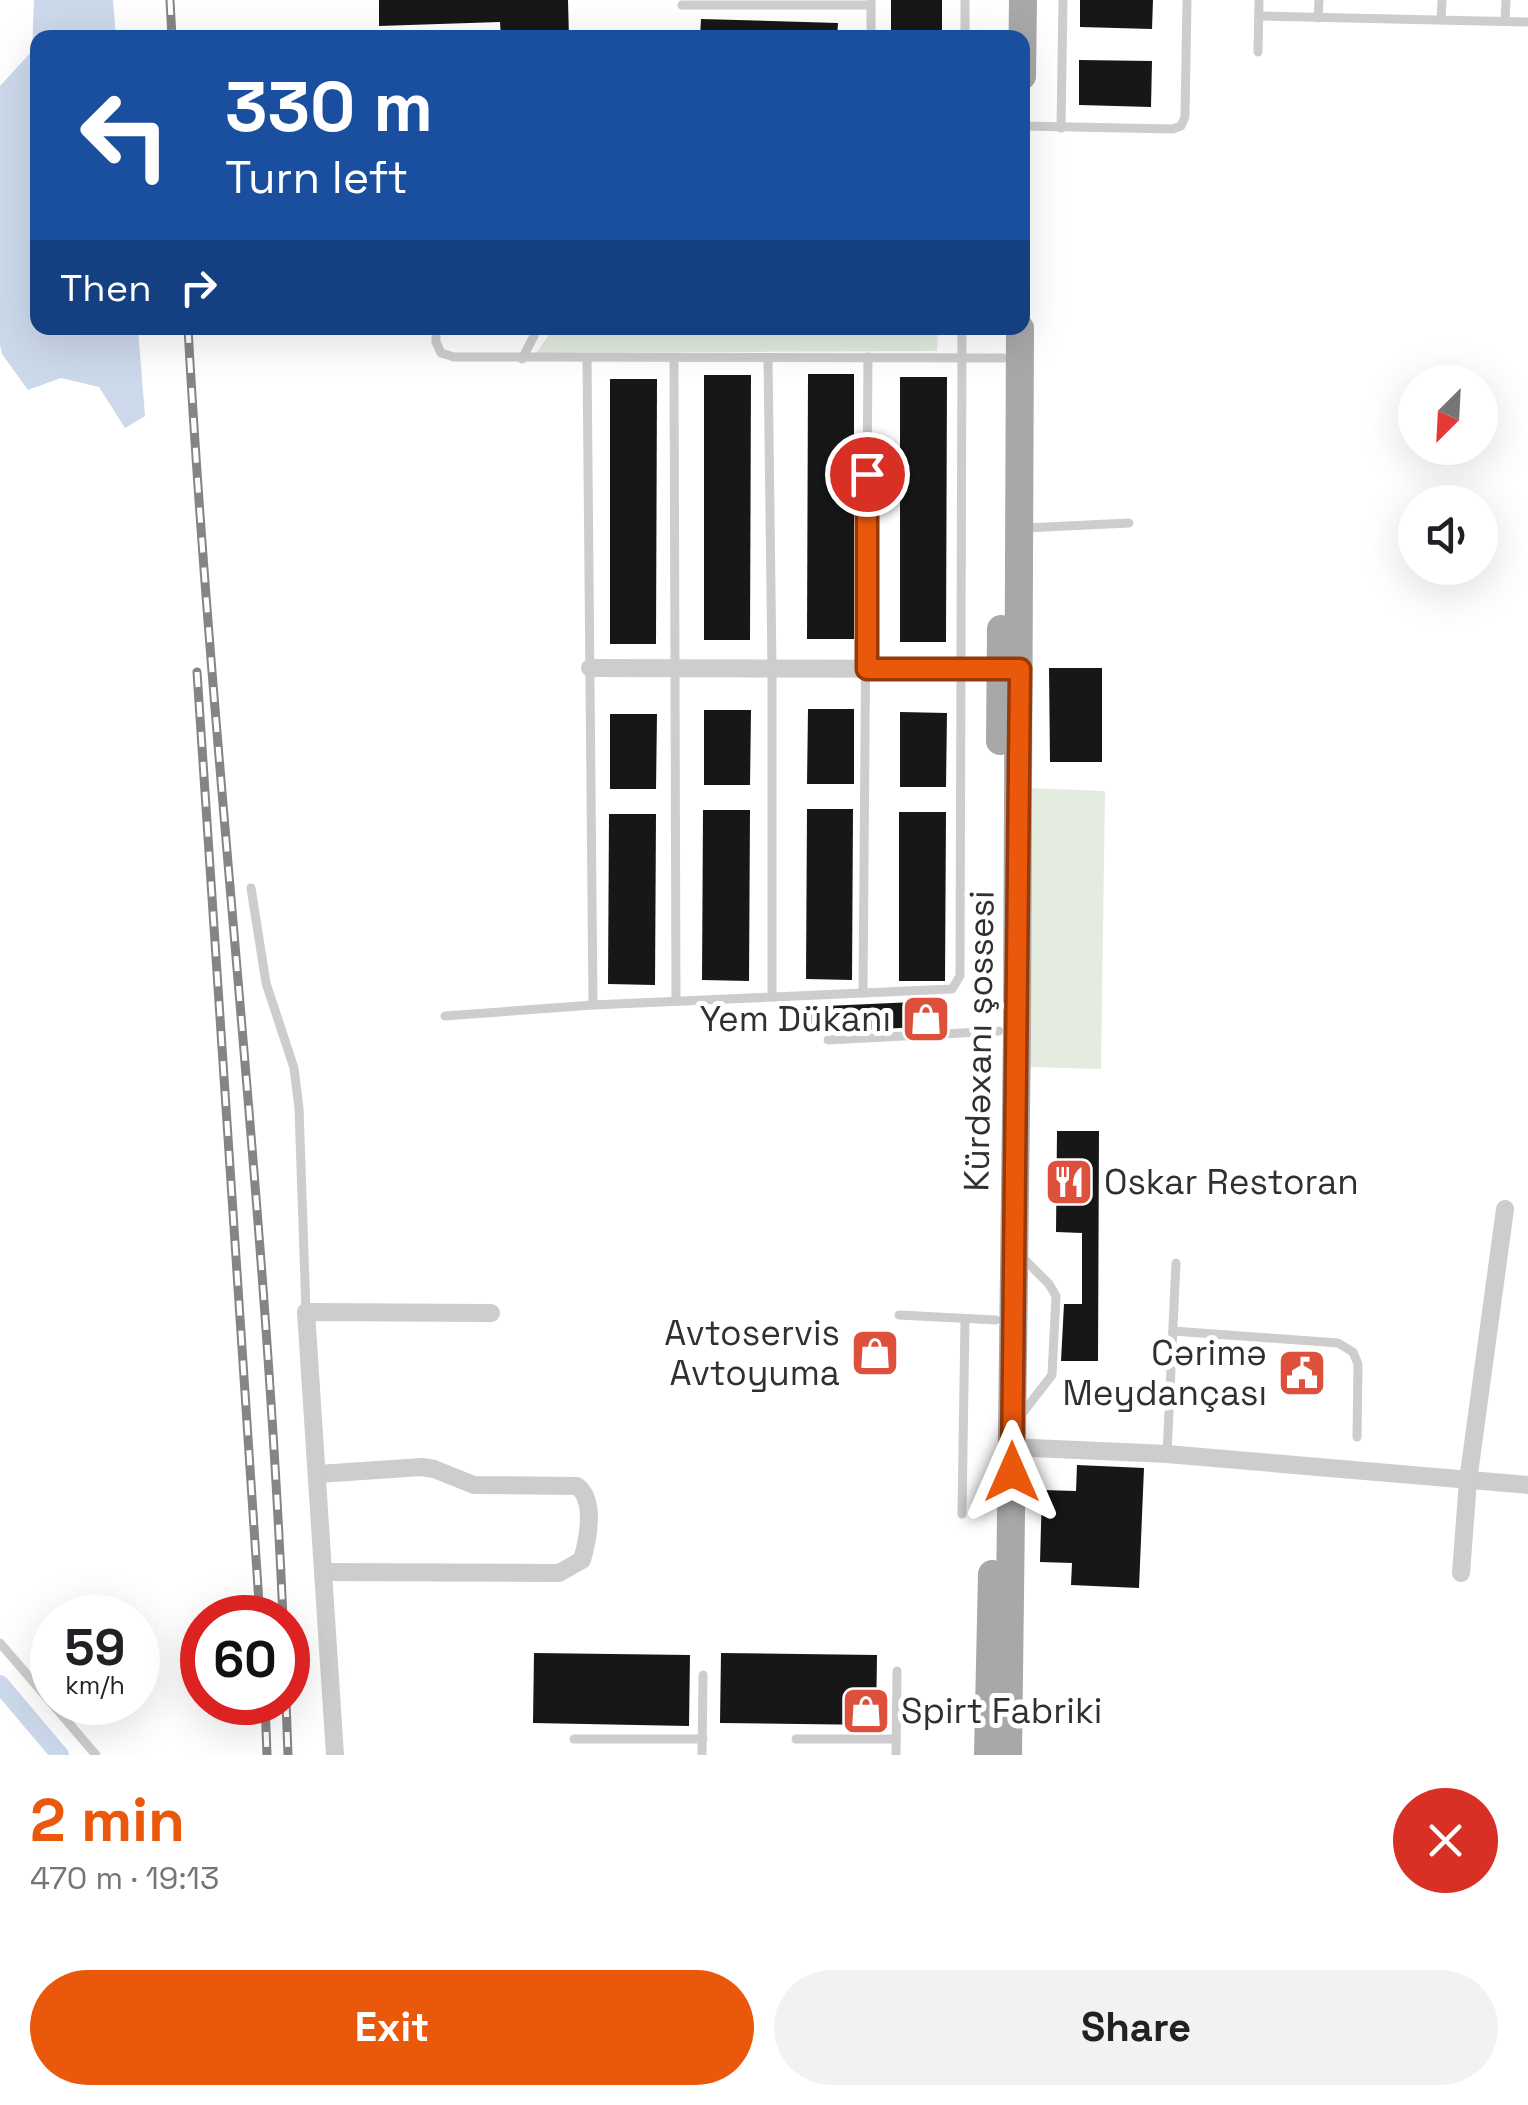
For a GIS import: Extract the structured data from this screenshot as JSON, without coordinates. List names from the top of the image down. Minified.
{"streets":{"main road":["Kürdəxanı şossesi"]},"places":{"shop":["Yem Dükanı","Avtoservis Avtoyuma","Spirt Fabriki"],"restaurant":["Oskar Restoran"],"public building":["Cərimə Meydançası"]},"north":"bottom left","page":{"turn":["330 m","Turn left"],"then":"Then","speed":"59 km/h","limit":"60","heading":["2 min","470 m · 19:13"],"buttons":["Exit","Share"]}}
